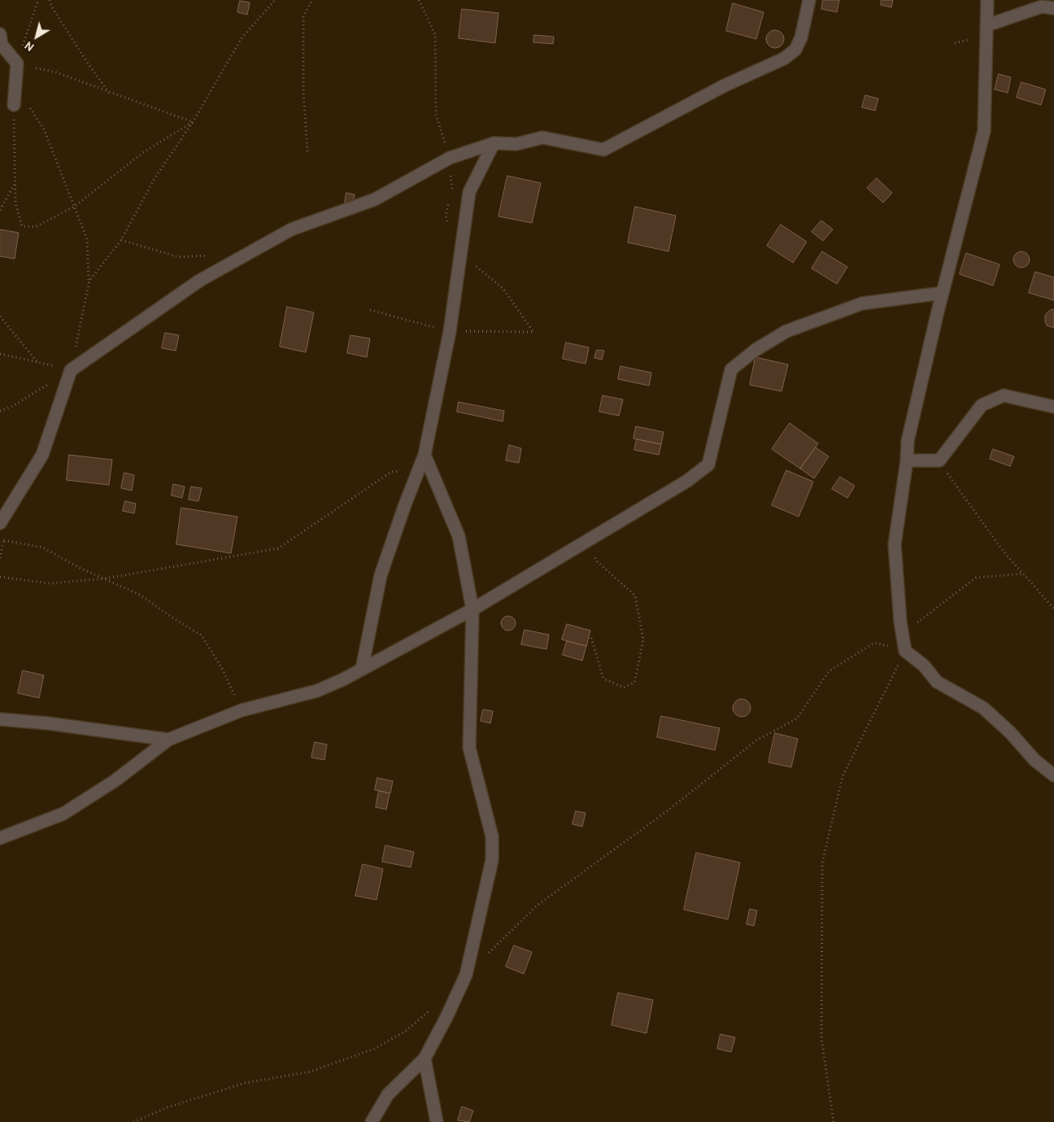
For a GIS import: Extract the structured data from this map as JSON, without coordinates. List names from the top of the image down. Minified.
{"north":"bottom left"}
